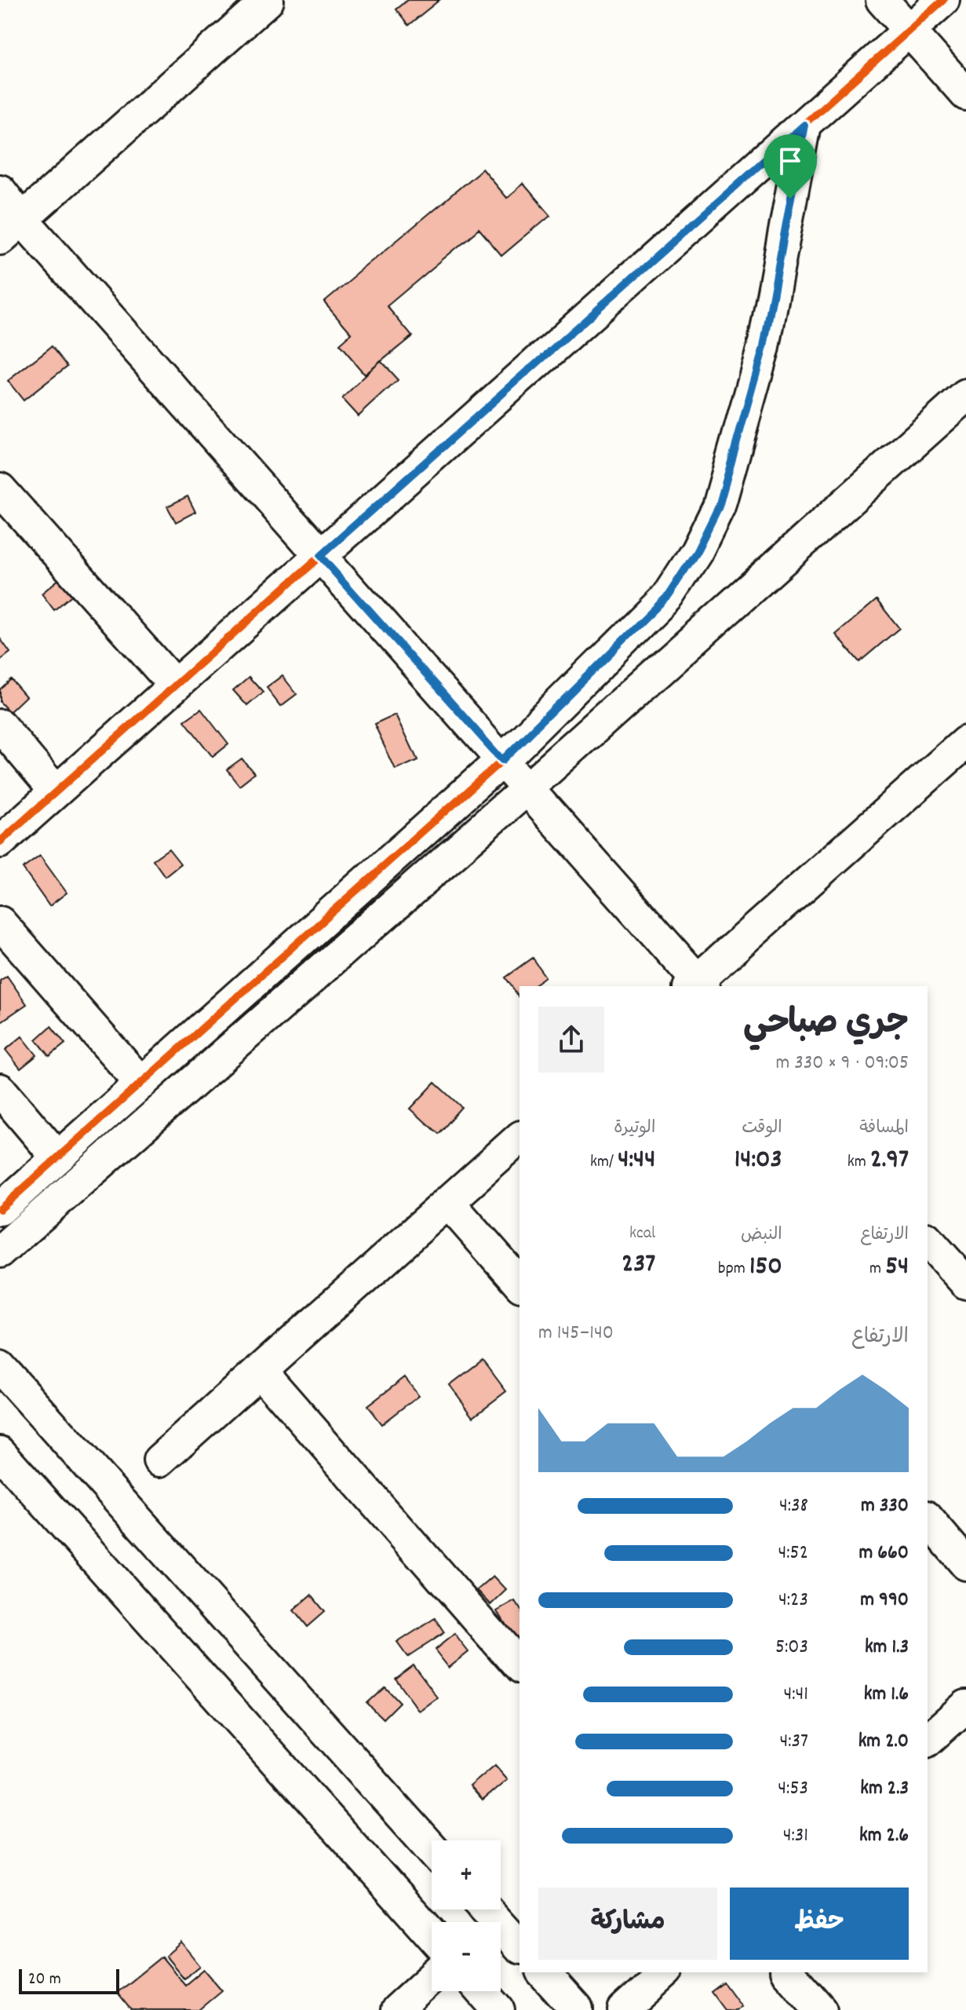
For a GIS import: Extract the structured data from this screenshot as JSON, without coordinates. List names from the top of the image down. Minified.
{"scale_bar":"20 m","page":{"heading":["جري صباحي","09:05 · 9 × 330 m"],"stats":[["المسافة","2.97 km"],["الوقت","14:03"],["الوتيرة","4:44 /km"],["الارتفاع","54 m"],["النبض","150 bpm"],["kcal","237"]],"chart":["الارتفاع","140–145 m"],"list":[{"name":"330 m","note":"4:38"},{"name":"660 m","note":"4:52"},{"name":"990 m","note":"4:23"},{"name":"1.3 km","note":"5:03"},{"name":"1.6 km","note":"4:41"},{"name":"2.0 km","note":"4:37"},{"name":"2.3 km","note":"4:53"},{"name":"2.6 km","note":"4:31"}],"map_buttons":["+","−"],"buttons":["حفظ","مشاركة"],"scale":"20 m"}}
